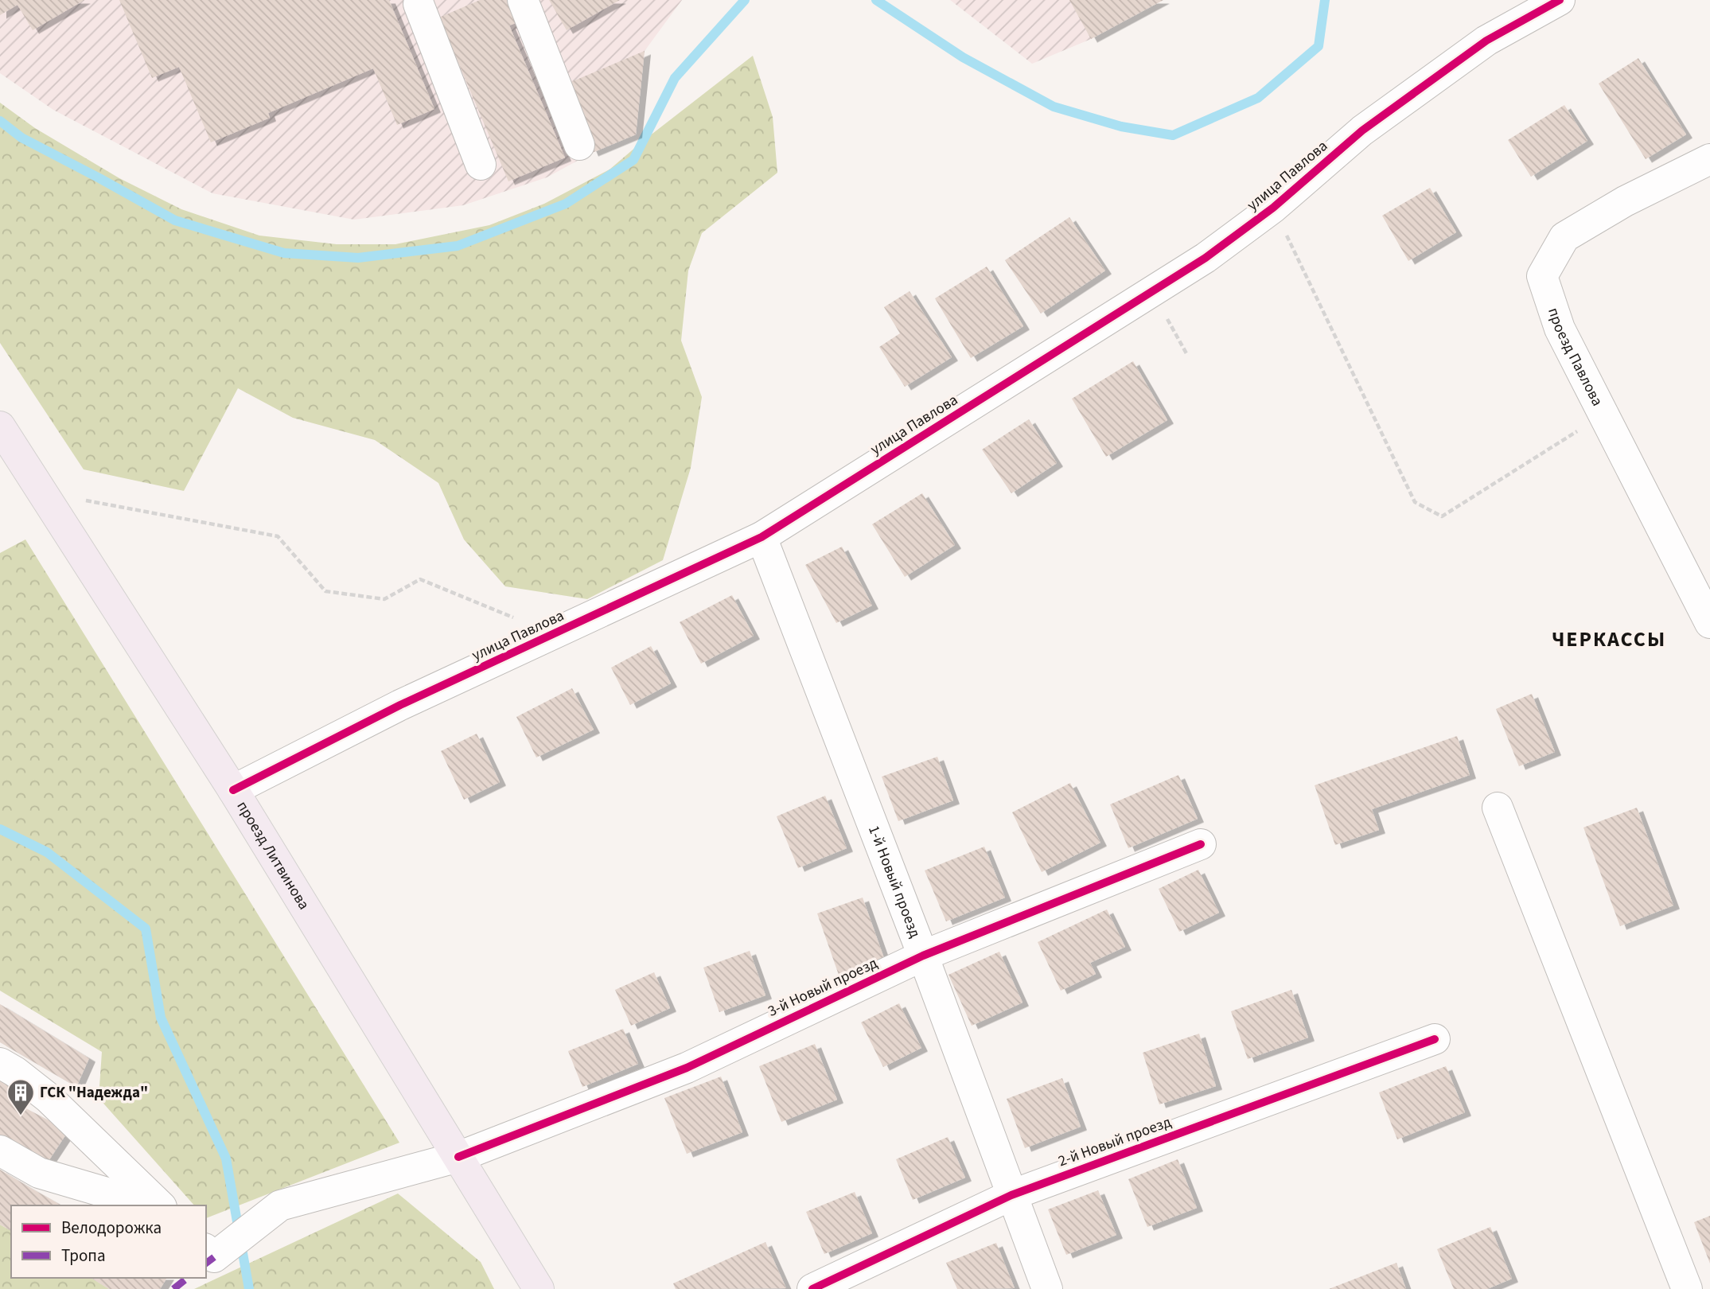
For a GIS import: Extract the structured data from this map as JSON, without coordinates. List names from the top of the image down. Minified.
{"streets":{"main road":["проезд Литвинова"],"street":["улица Павлова","проезд Павлова","1-й Новый проезд","3-й Новый проезд","2-й Новый проезд"]},"crossings":[["улица Павлова","проезд Литвинова"],["улица Павлова","1-й Новый проезд"],["проезд Литвинова","3-й Новый проезд"],["1-й Новый проезд","3-й Новый проезд"],["1-й Новый проезд","2-й Новый проезд"]],"districts":["ЧЕРКАССЫ"],"places":{"building":["ГСК \"Надежда\""]},"legend":["Велодорожка","Тропа"]}
